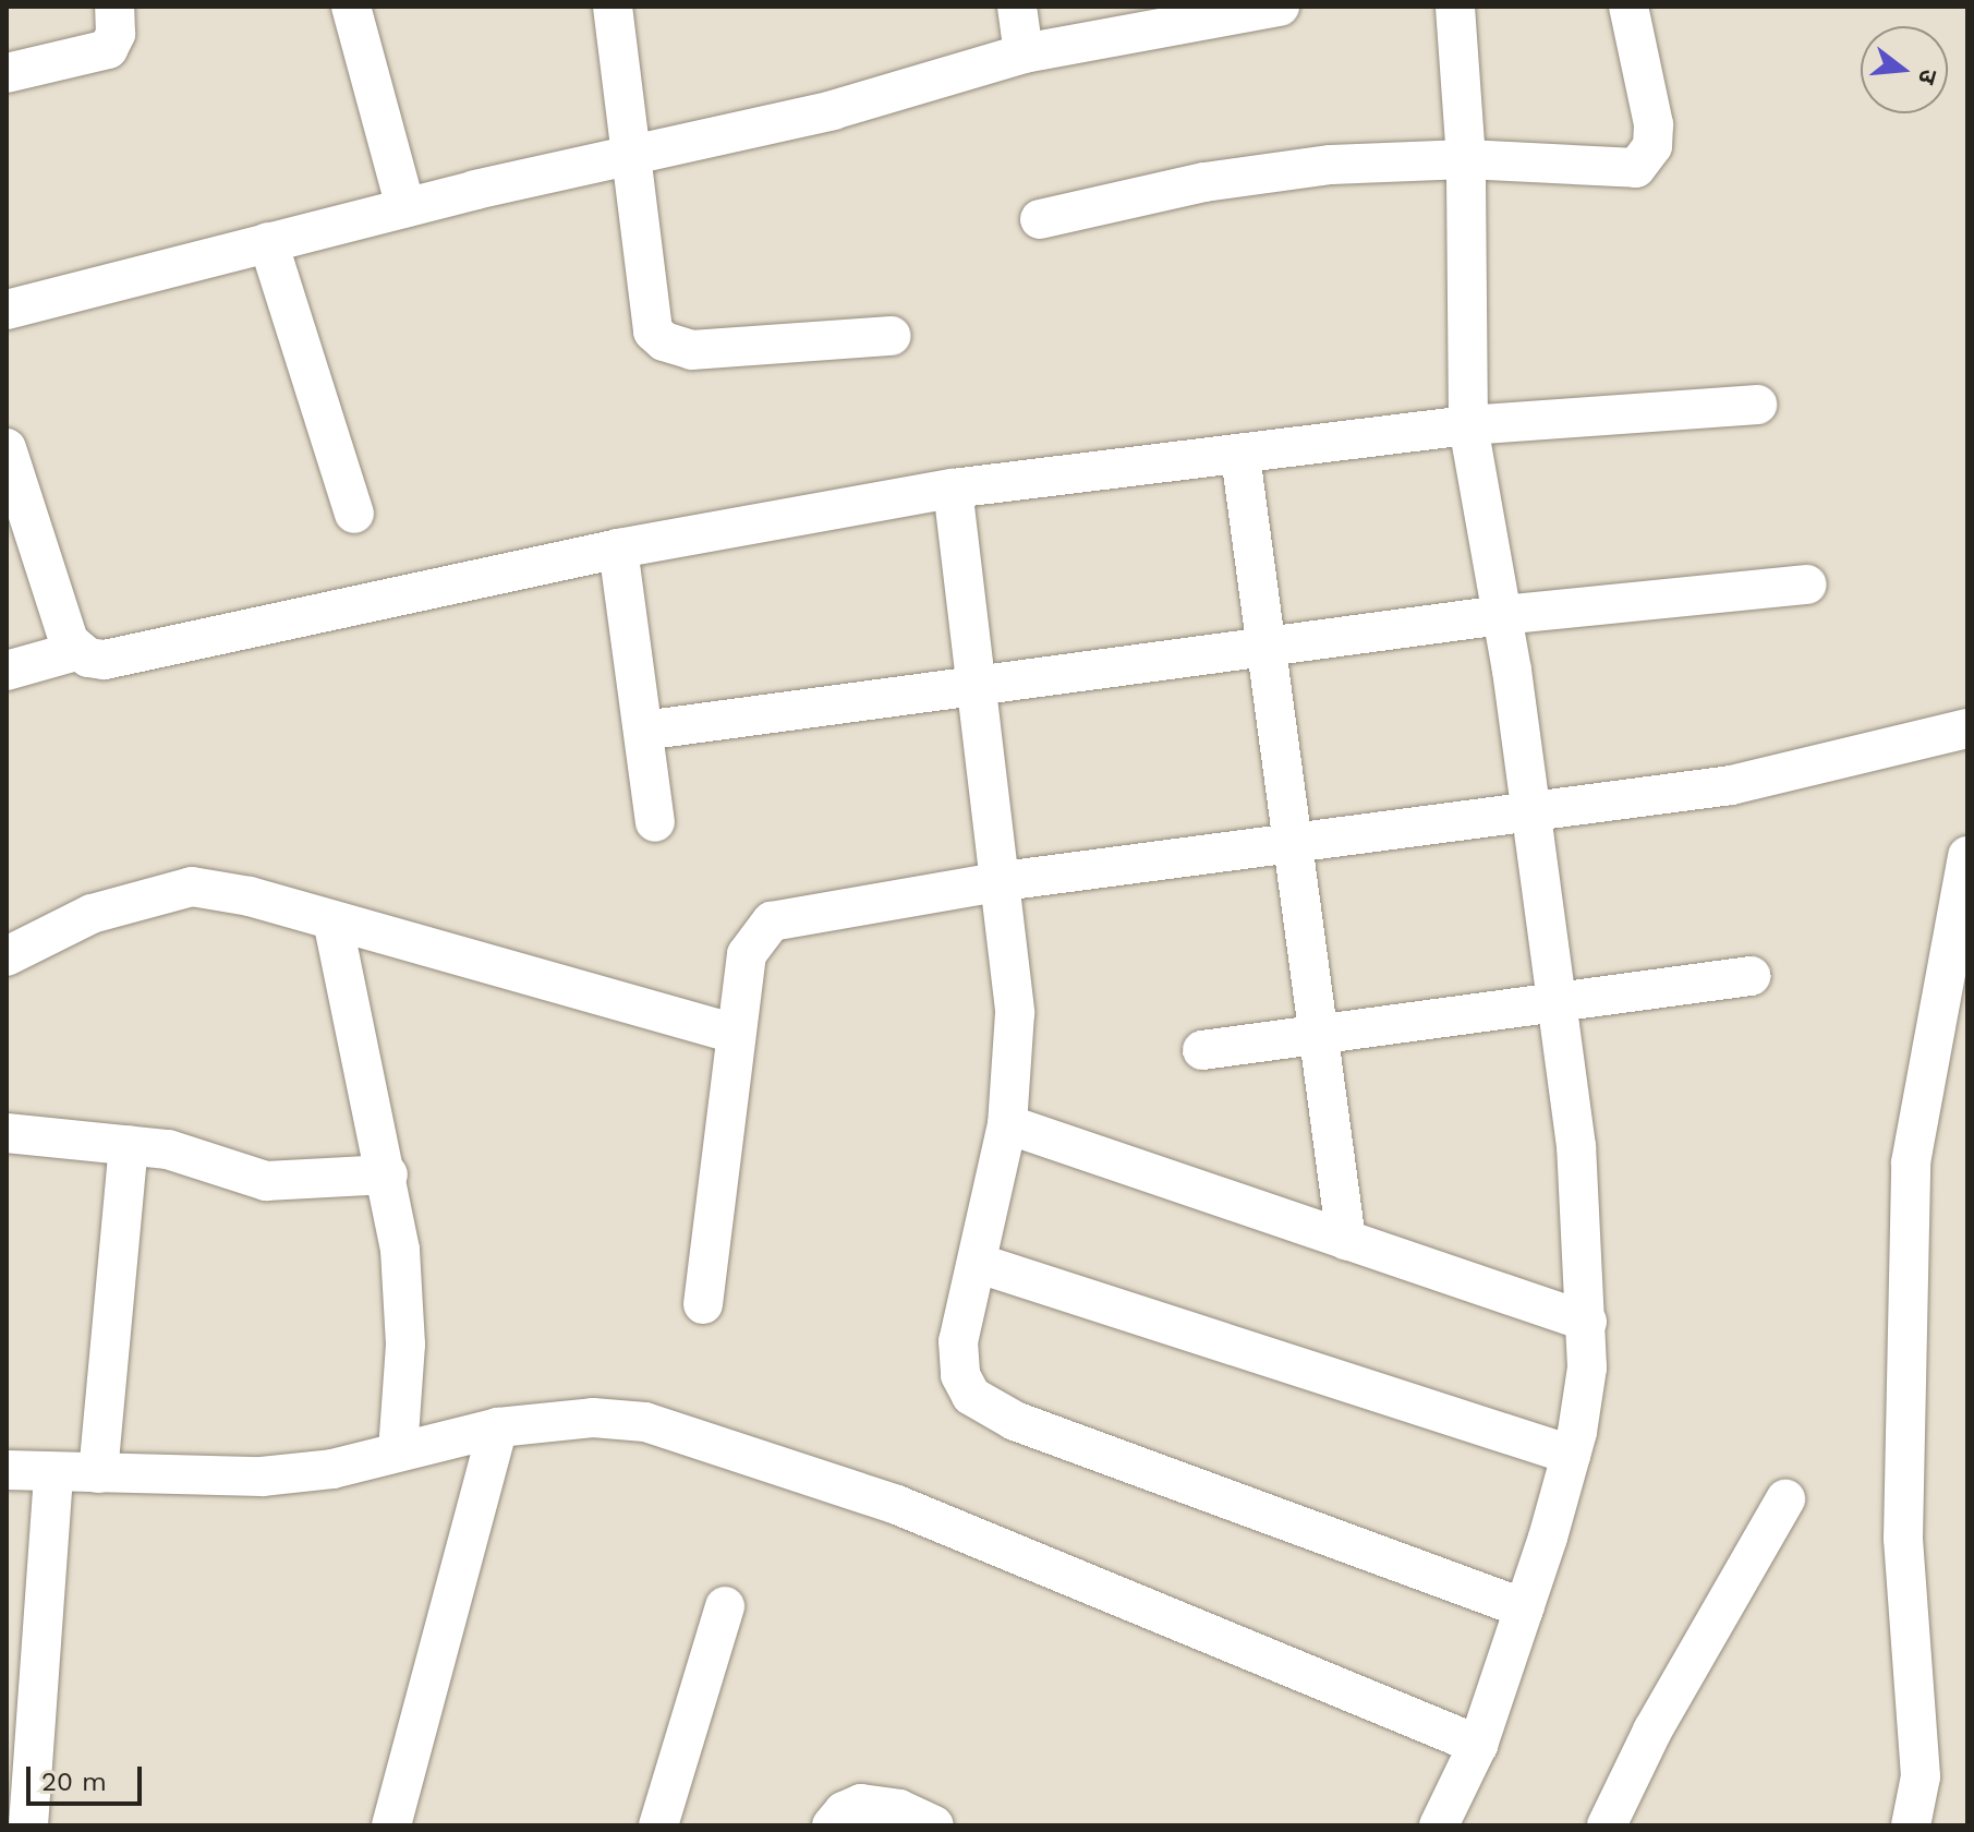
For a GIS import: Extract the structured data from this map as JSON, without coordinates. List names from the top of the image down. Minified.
{"scale_bar":"20 m","north":"right"}
